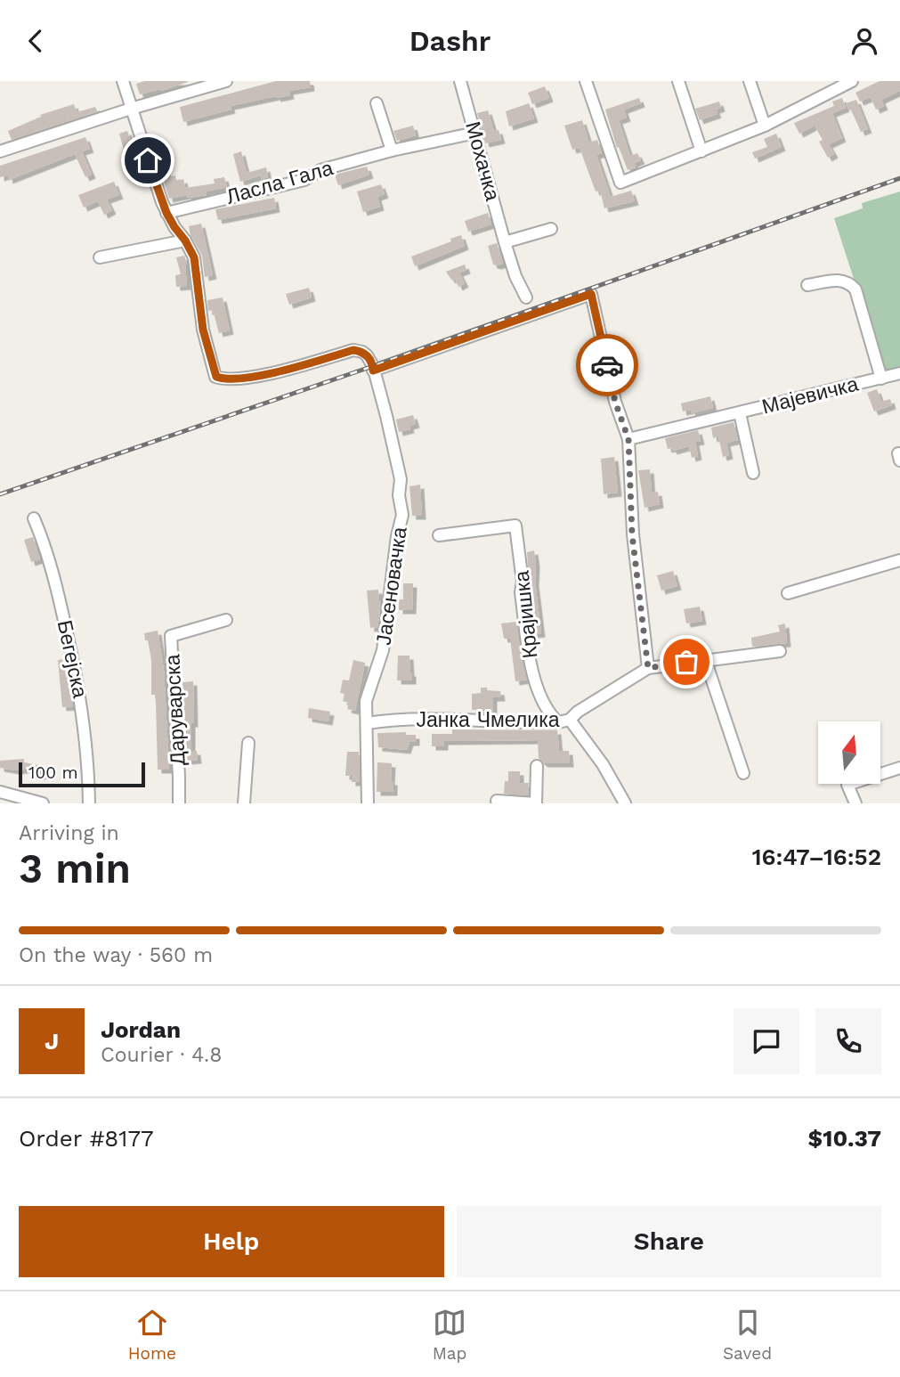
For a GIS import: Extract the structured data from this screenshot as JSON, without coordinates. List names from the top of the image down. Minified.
{"streets":{"street":["Мохачка","Ласла Гала","Мајевичка","Јасеновачка","Крајишка","Бегејска","Даруварска","Јанка Чмелика"]},"crossings":[["Мохачка","Ласла Гала"],["Јасеновачка","Јанка Чмелика"],["Крајишка","Јанка Чмелика"]],"scale_bar":"100 m","north":"top","page":{"header":"Dashr","scale":"100 m","heading":["3 min","Arriving in","16:47–16:52"],"panel":["Jordan","Courier · 4.8","Order #8177","$10.37"],"bar":"On the way · 560 m","round":"J","buttons":["Help","Share"],"tabs":["Home","Map","Saved"]}}
